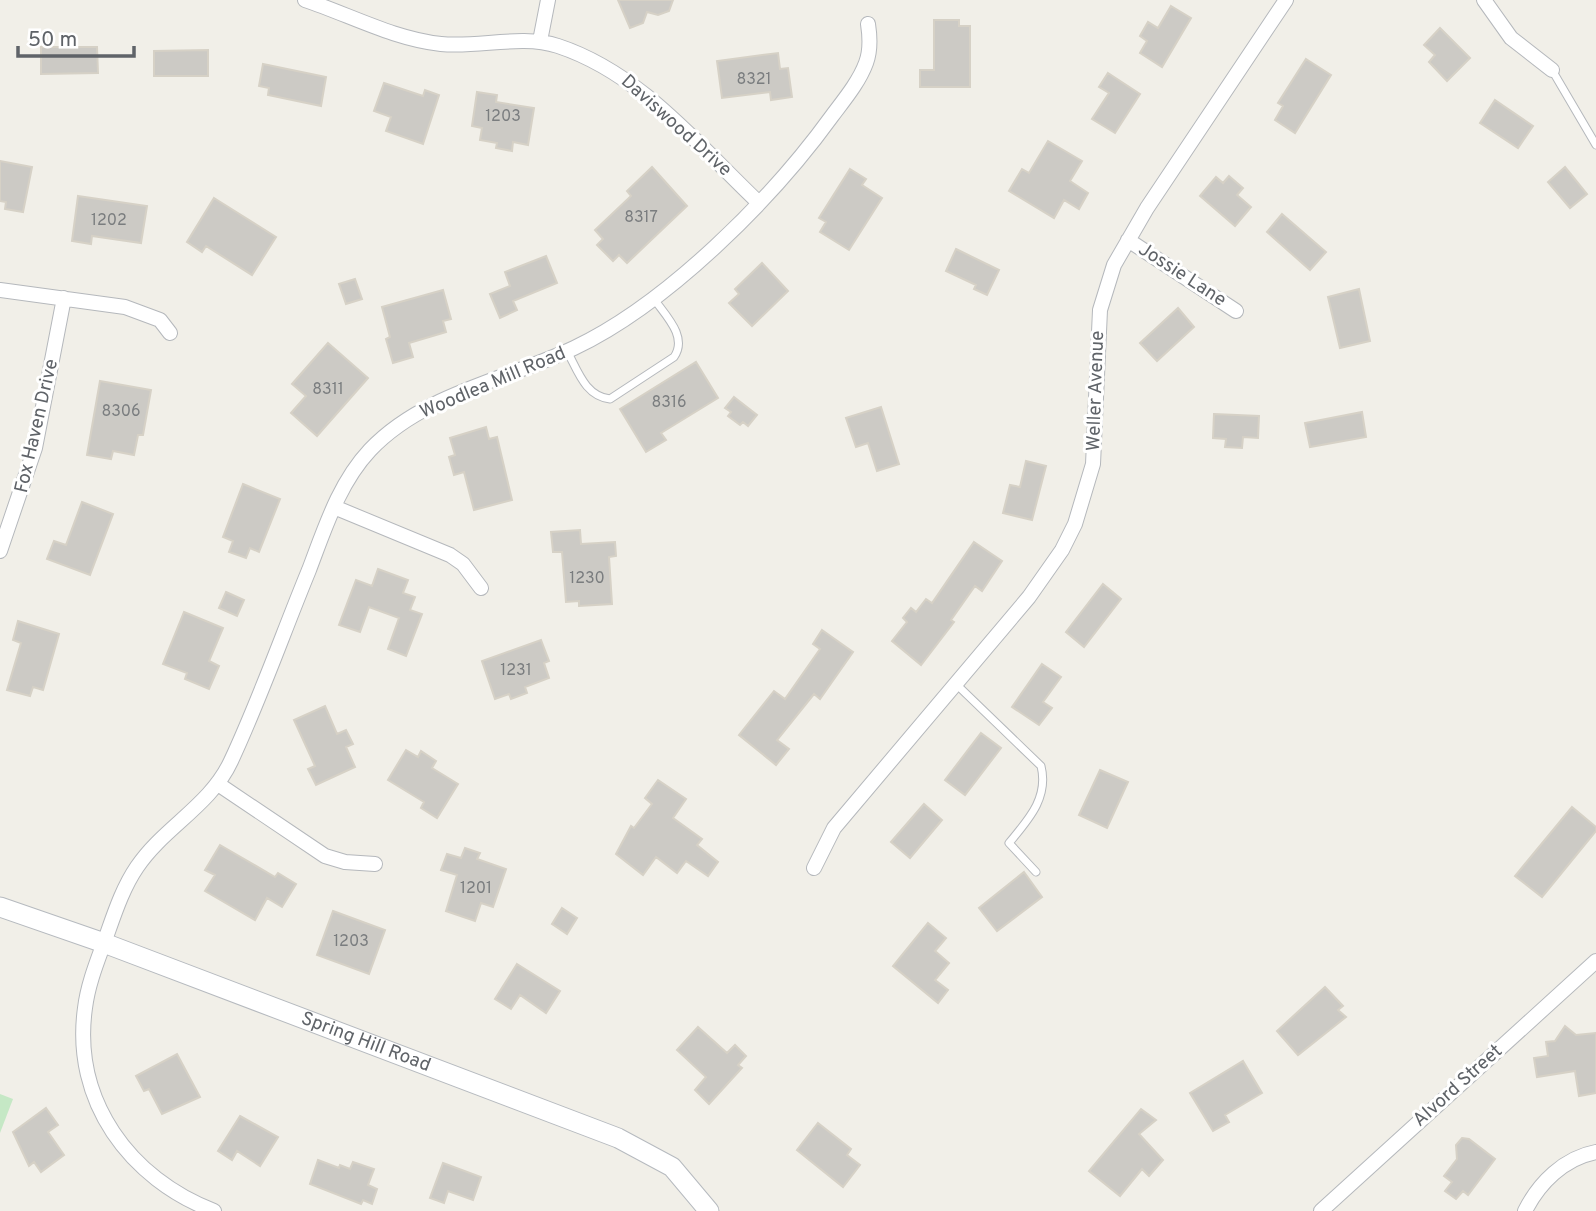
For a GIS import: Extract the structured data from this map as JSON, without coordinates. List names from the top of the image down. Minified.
{"streets":{"main road":["Spring Hill Road"],"street":["Daviswood Drive","Jossie Lane","Woodlea Mill Road","Weller Avenue","Fox Haven Drive","Alvord Street"]},"crossings":[["Daviswood Drive","Woodlea Mill Road"],["Jossie Lane","Weller Avenue"],["Woodlea Mill Road","Spring Hill Road"]],"house_numbers":["8321","1203","8317","1202","8311","8316","8306","1230","1231","1201","1203"],"scale_bar":"50 m"}
